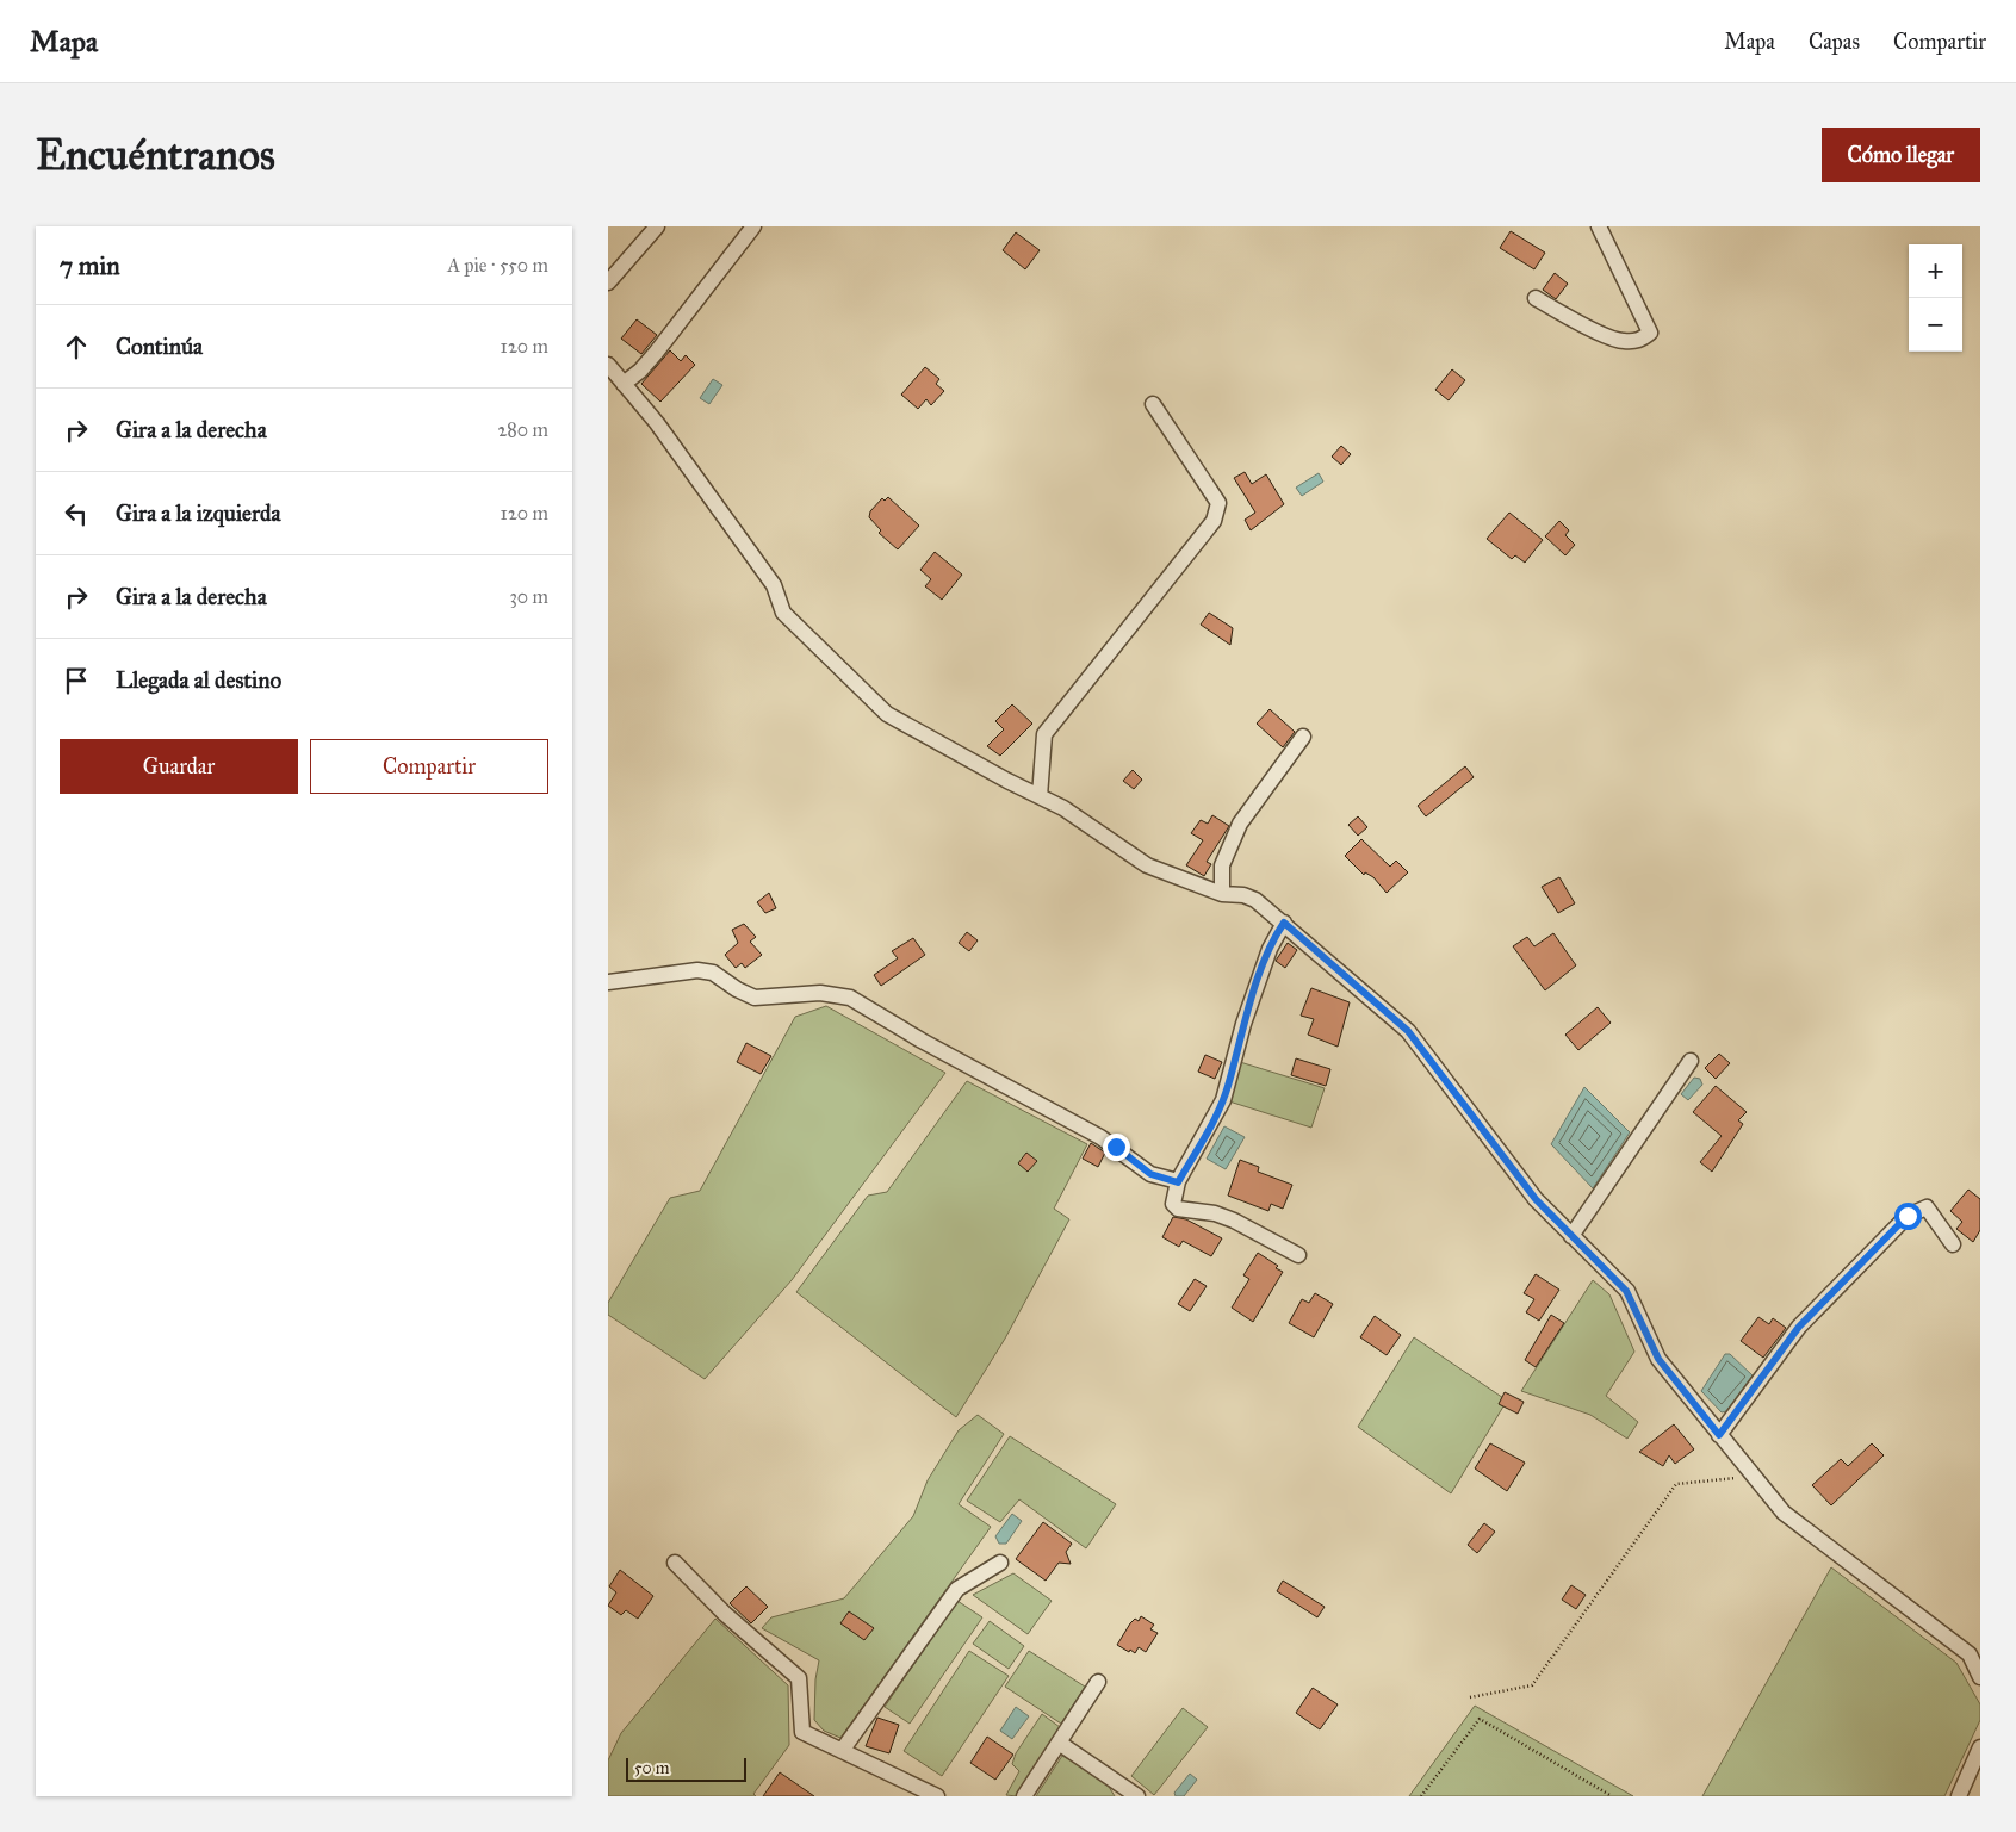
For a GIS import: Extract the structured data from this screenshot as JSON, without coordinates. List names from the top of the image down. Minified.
{"scale_bar":"50 m","page":{"header":"Mapa","nav":["Mapa","Capas","Compartir"],"buttons":["Cómo llegar",["Guardar","Compartir"]],"title":"Encuéntranos","heading":["7 min","A pie · 550 m"],"map_buttons":["+","−"],"list":[["Continúa","120 m"],["Gira a la derecha","280 m"],["Gira a la izquierda","120 m"],["Gira a la derecha","30 m"],"Llegada al destino"],"scale":"50 m"}}
